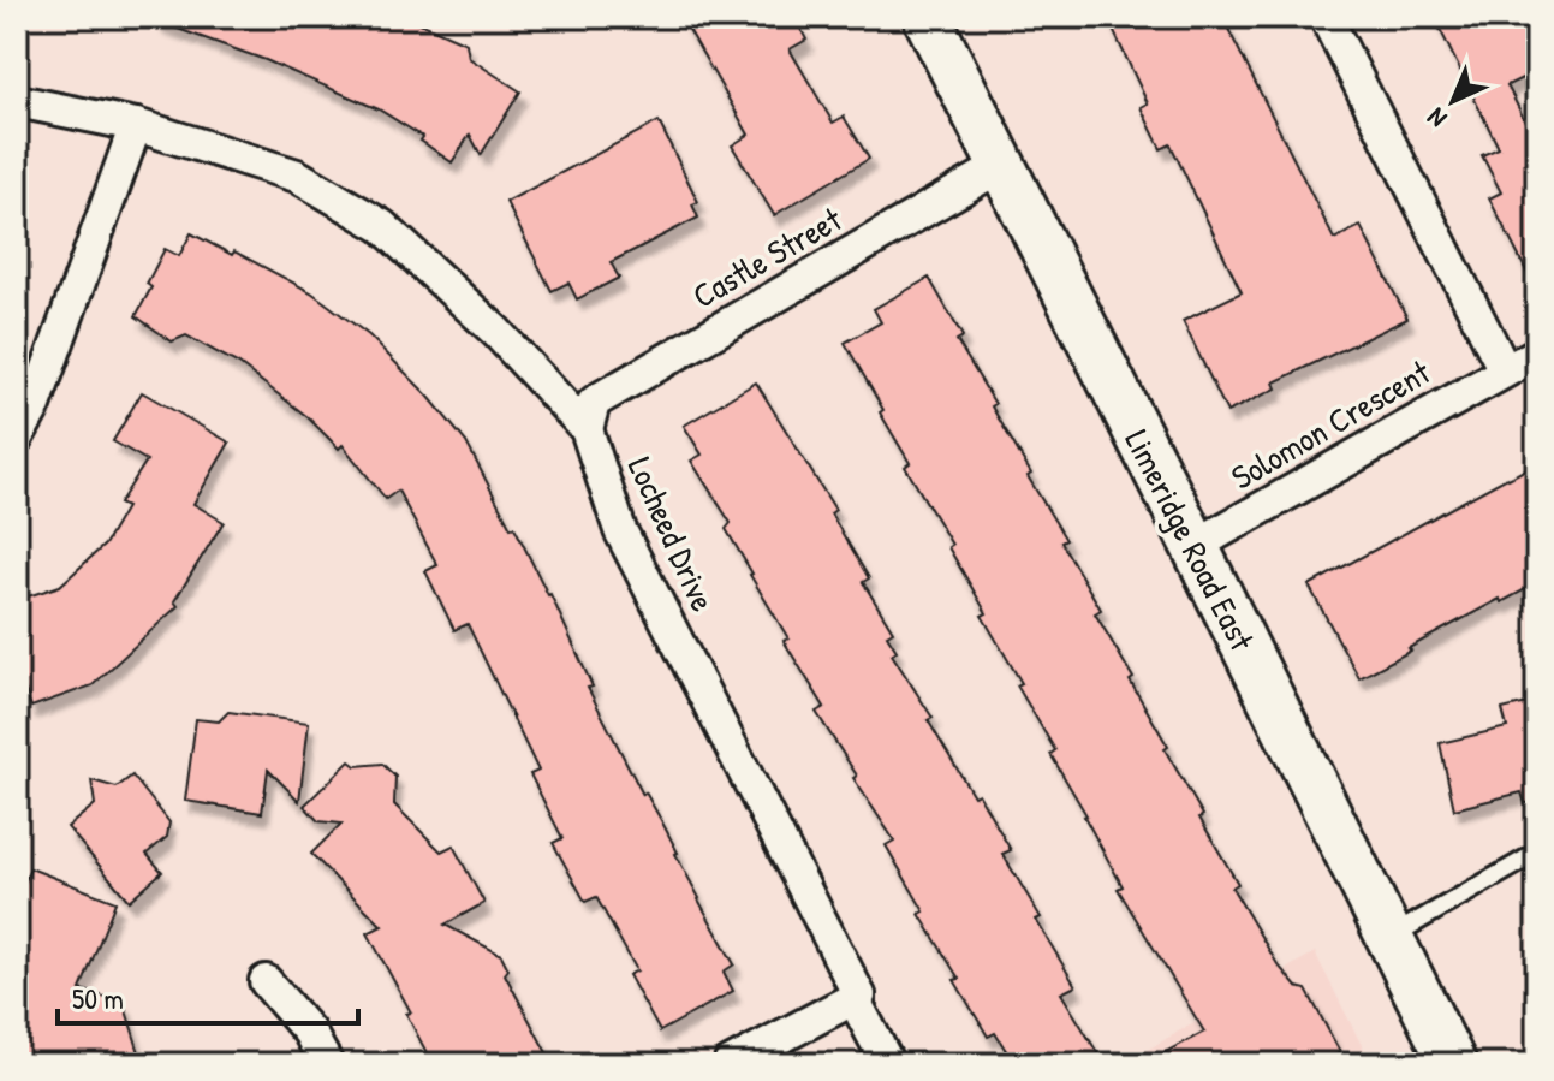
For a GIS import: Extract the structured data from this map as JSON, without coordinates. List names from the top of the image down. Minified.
{"streets":{"street":["Castle Street","Solomon Crescent","Locheed Drive","Limeridge Road East"]},"crossings":[["Castle Street","Locheed Drive"],["Castle Street","Limeridge Road East"],["Solomon Crescent","Limeridge Road East"]],"scale_bar":"50 m","north":"bottom left"}
